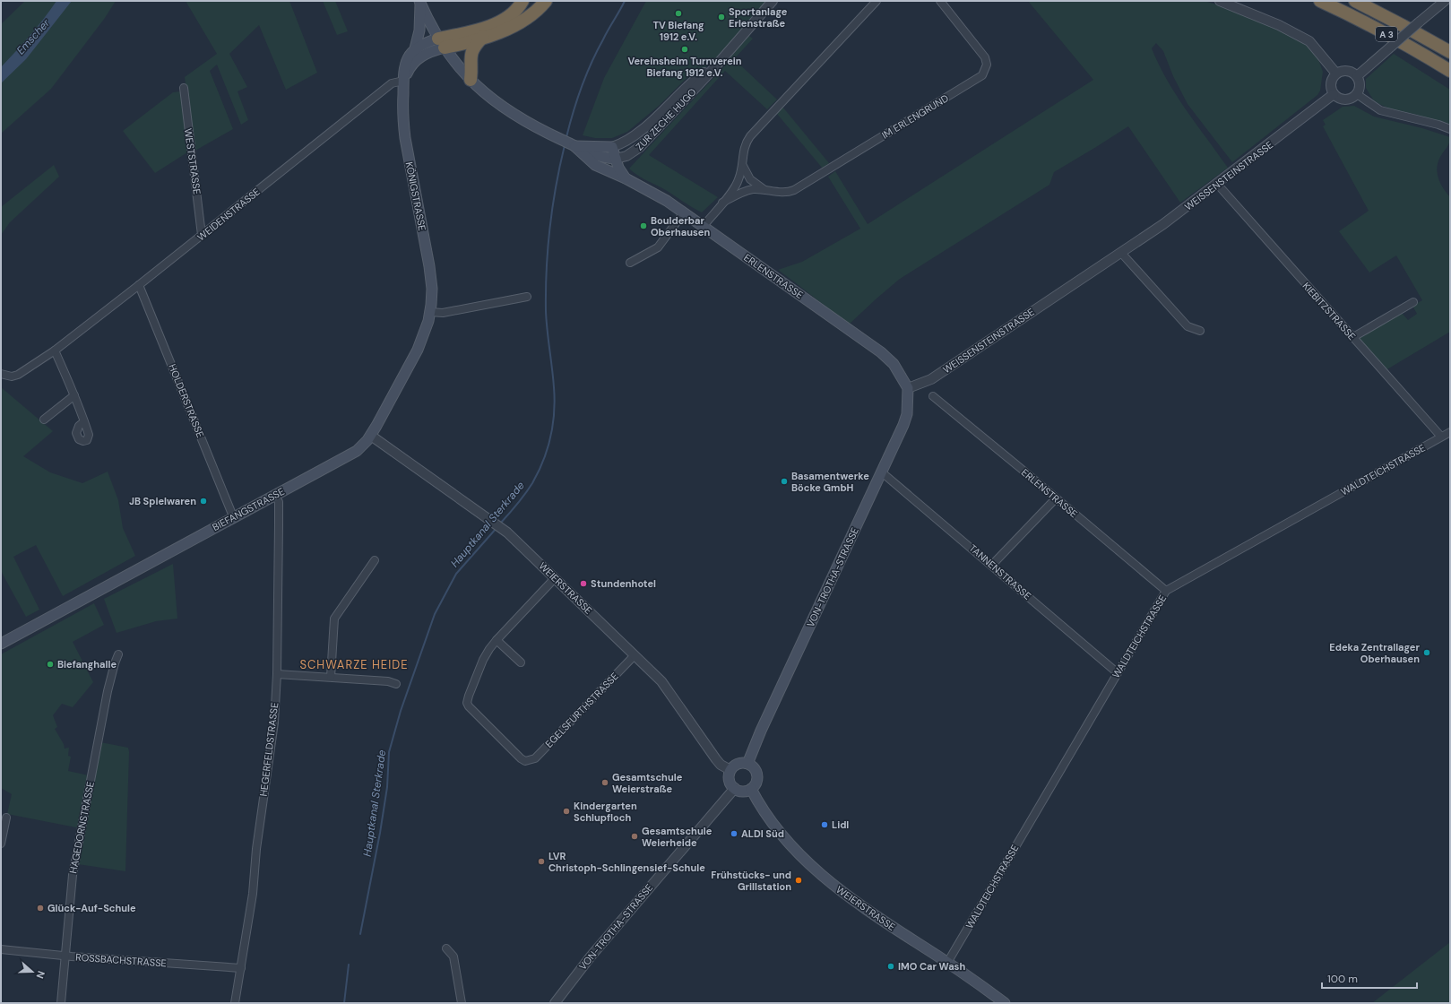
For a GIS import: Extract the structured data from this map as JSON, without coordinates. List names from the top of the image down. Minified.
{"streets":{"highway":["A 3"],"main road":["KÖNIGSTRASSE","ERLENSTRASSE","BIEFANGSTRASSE","VON-TROTHA-STRASSE","WEIERSTRASSE"],"street":["IM ERLENGRUND","ZUR ZECHE HUGO","WESTSTRASSE","WEISSENSTEINSTRASSE","WEIDENSTRASSE","KIEBITZSTRASSE","HOLDERSTRASSE","WALDTEICHSTRASSE","TANNENSTRASSE","EGELSFURTHSTRASSE","HEGERFELDSTRASSE","HAGEDORNSTRASSE","ROSSBACHSTRASSE"]},"crossings":[["IM ERLENGRUND","ERLENSTRASSE"],["ZUR ZECHE HUGO","ERLENSTRASSE"],["WESTSTRASSE","WEIDENSTRASSE"],["WEISSENSTEINSTRASSE","ERLENSTRASSE"],["WEISSENSTEINSTRASSE","KIEBITZSTRASSE"],["WEISSENSTEINSTRASSE","VON-TROTHA-STRASSE"],["KÖNIGSTRASSE","WEIDENSTRASSE"],["KÖNIGSTRASSE","ERLENSTRASSE"],["KÖNIGSTRASSE","BIEFANGSTRASSE"],["WEIDENSTRASSE","HOLDERSTRASSE"],["ERLENSTRASSE","WALDTEICHSTRASSE"],["ERLENSTRASSE","VON-TROTHA-STRASSE"],["KIEBITZSTRASSE","WALDTEICHSTRASSE"],["HOLDERSTRASSE","BIEFANGSTRASSE"],["WALDTEICHSTRASSE","TANNENSTRASSE"],["WALDTEICHSTRASSE","WEIERSTRASSE"],["BIEFANGSTRASSE","WEIERSTRASSE"],["BIEFANGSTRASSE","HEGERFELDSTRASSE"],["TANNENSTRASSE","VON-TROTHA-STRASSE"],["VON-TROTHA-STRASSE","WEIERSTRASSE"],["WEIERSTRASSE","EGELSFURTHSTRASSE"],["HEGERFELDSTRASSE","ROSSBACHSTRASSE"],["HAGEDORNSTRASSE","ROSSBACHSTRASSE"]],"districts":["SCHWARZE HEIDE"],"water":["Emscher","Hauptkanal Sterkrade"],"places":["TV Biefang 1912 e.V.","Sportanlage Erlenstraße","Vereinsheim Turnverein Biefang 1912 e.V.","Boulderbar Oberhausen","Basamentwerke Böcke GmbH","JB Spielwaren","Stundenhotel","Edeka Zentrallager Oberhausen","Biefanghalle","Gesamtschule Weierstraße","Kindergarten Schlupfloch","Lidl","ALDI Süd","Gesamtschule Weierheide","LVR Christoph-Schlingensief-Schule","Frühstücks- und Grillstation","Glück-Auf-Schule","IMO Car Wash"],"scale_bar":"100 m","north":"right"}
